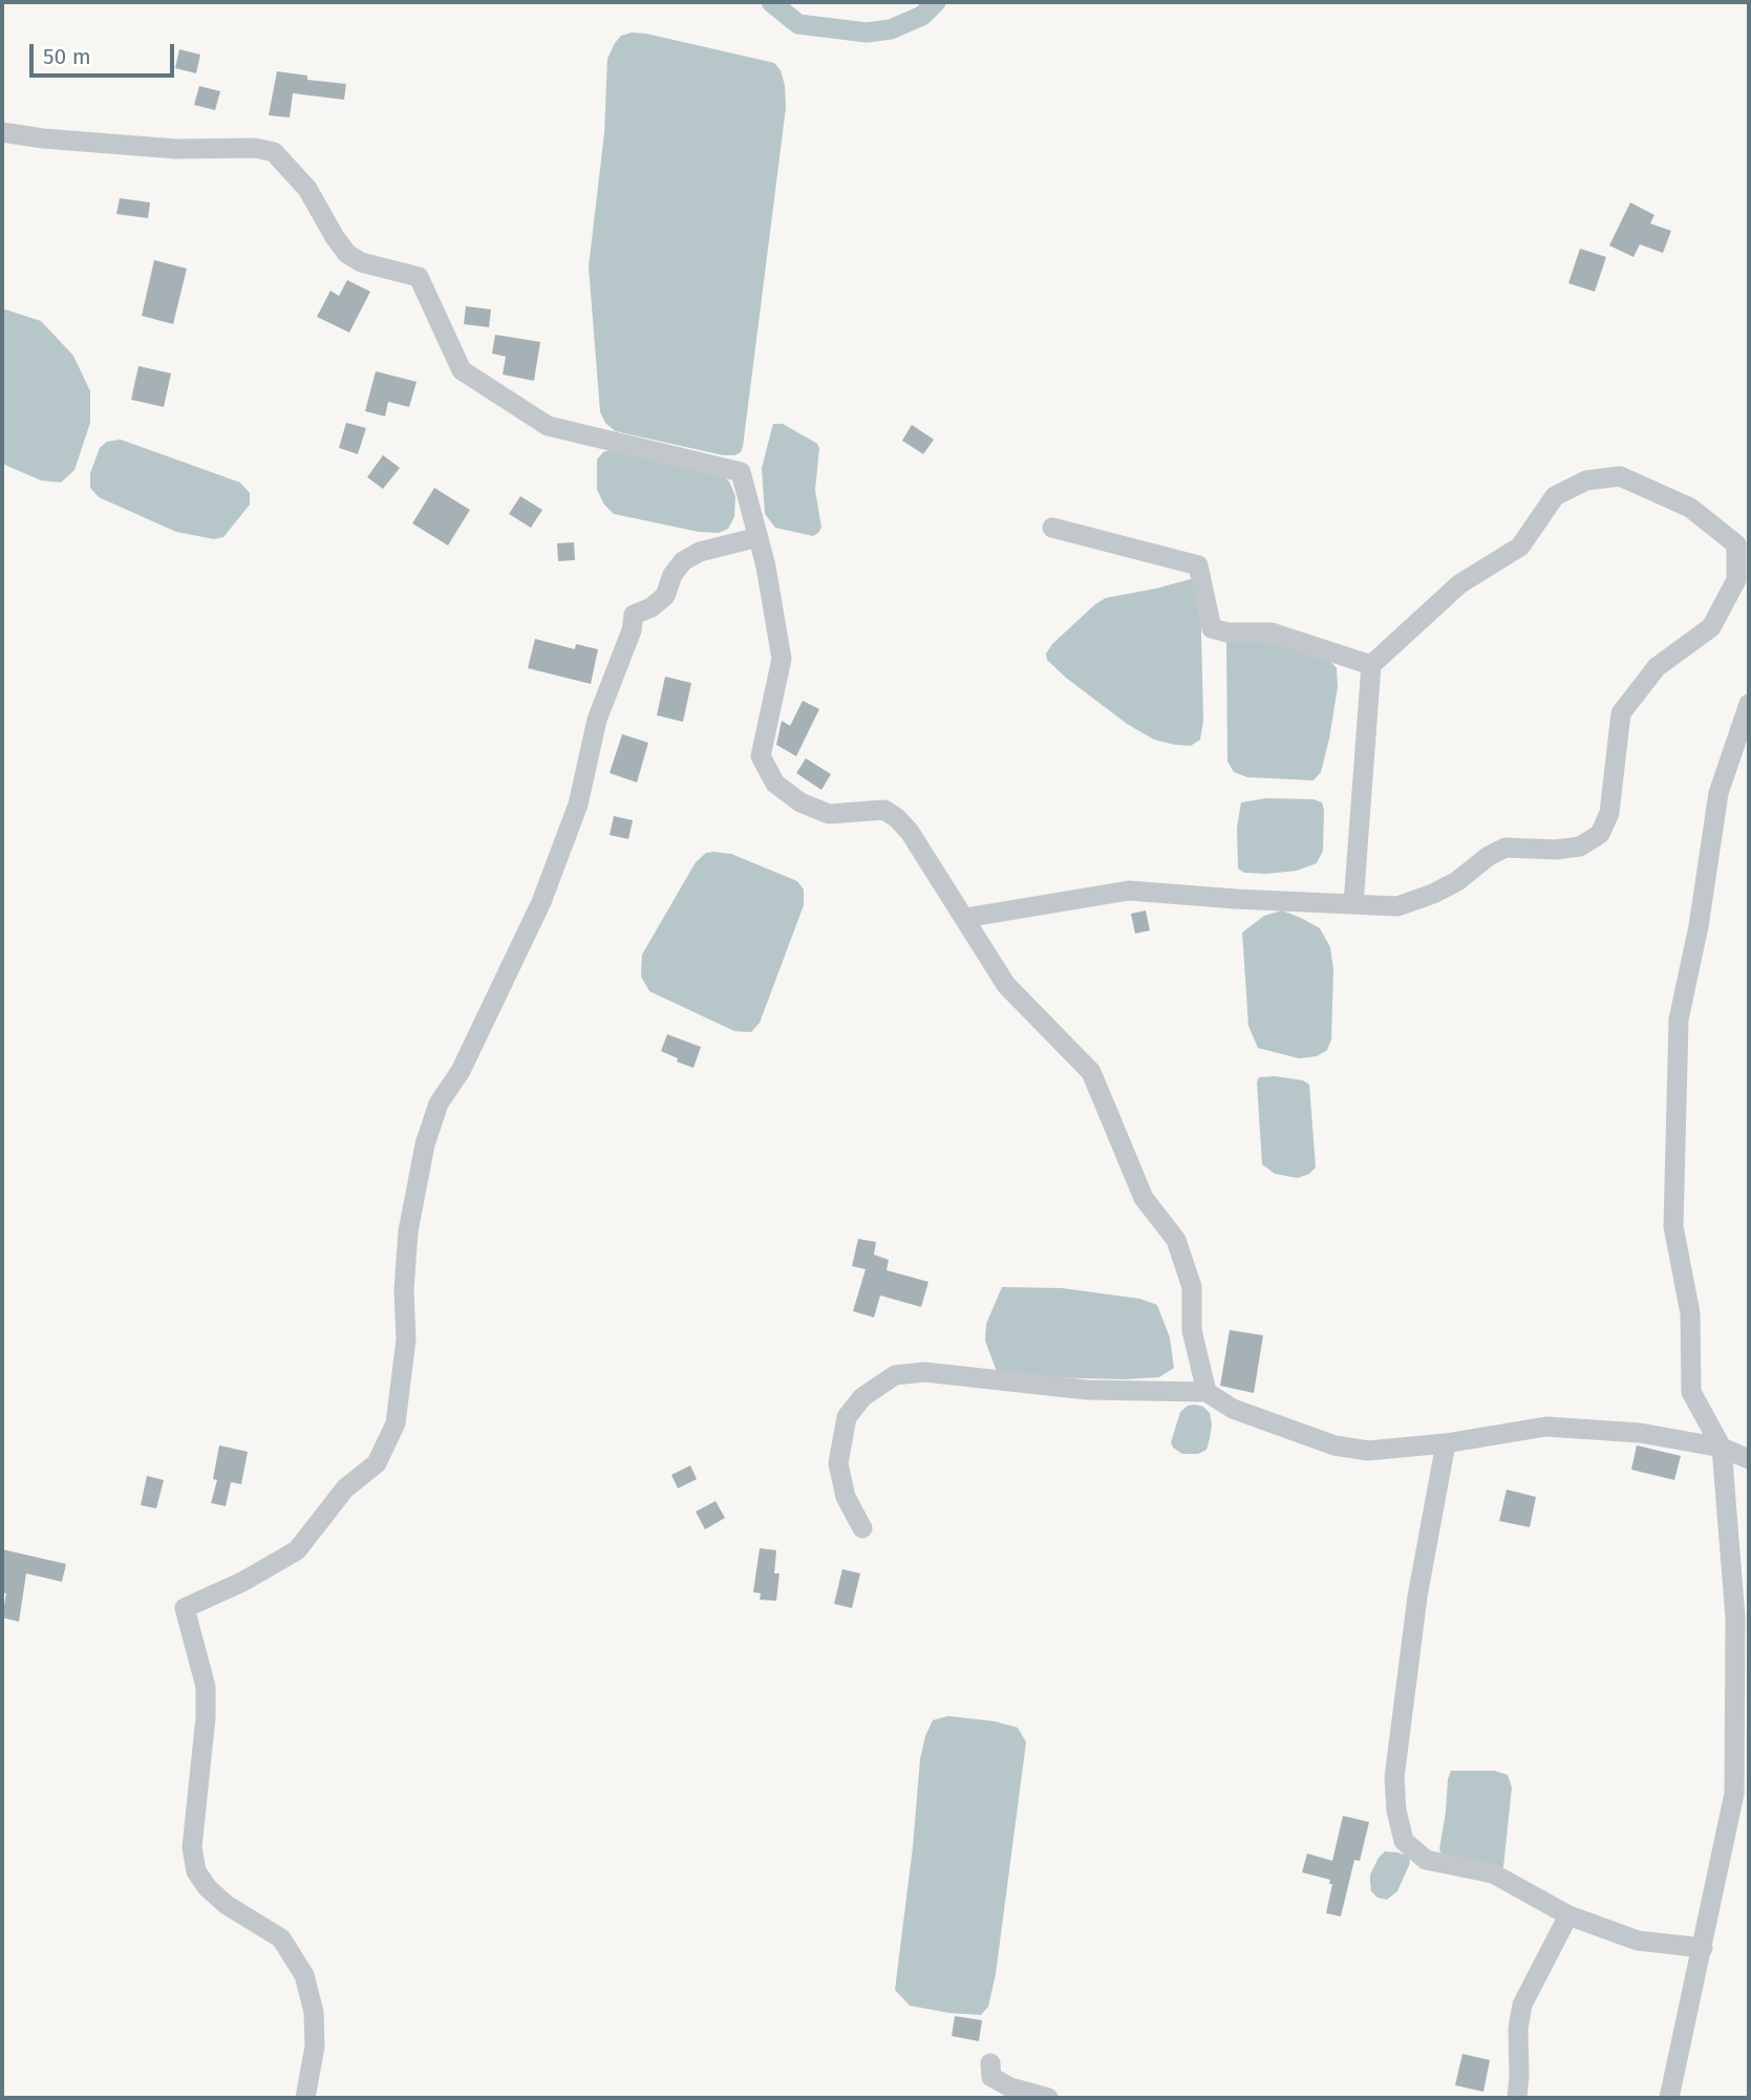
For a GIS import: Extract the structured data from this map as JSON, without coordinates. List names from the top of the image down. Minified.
{"scale_bar":"50 m"}
